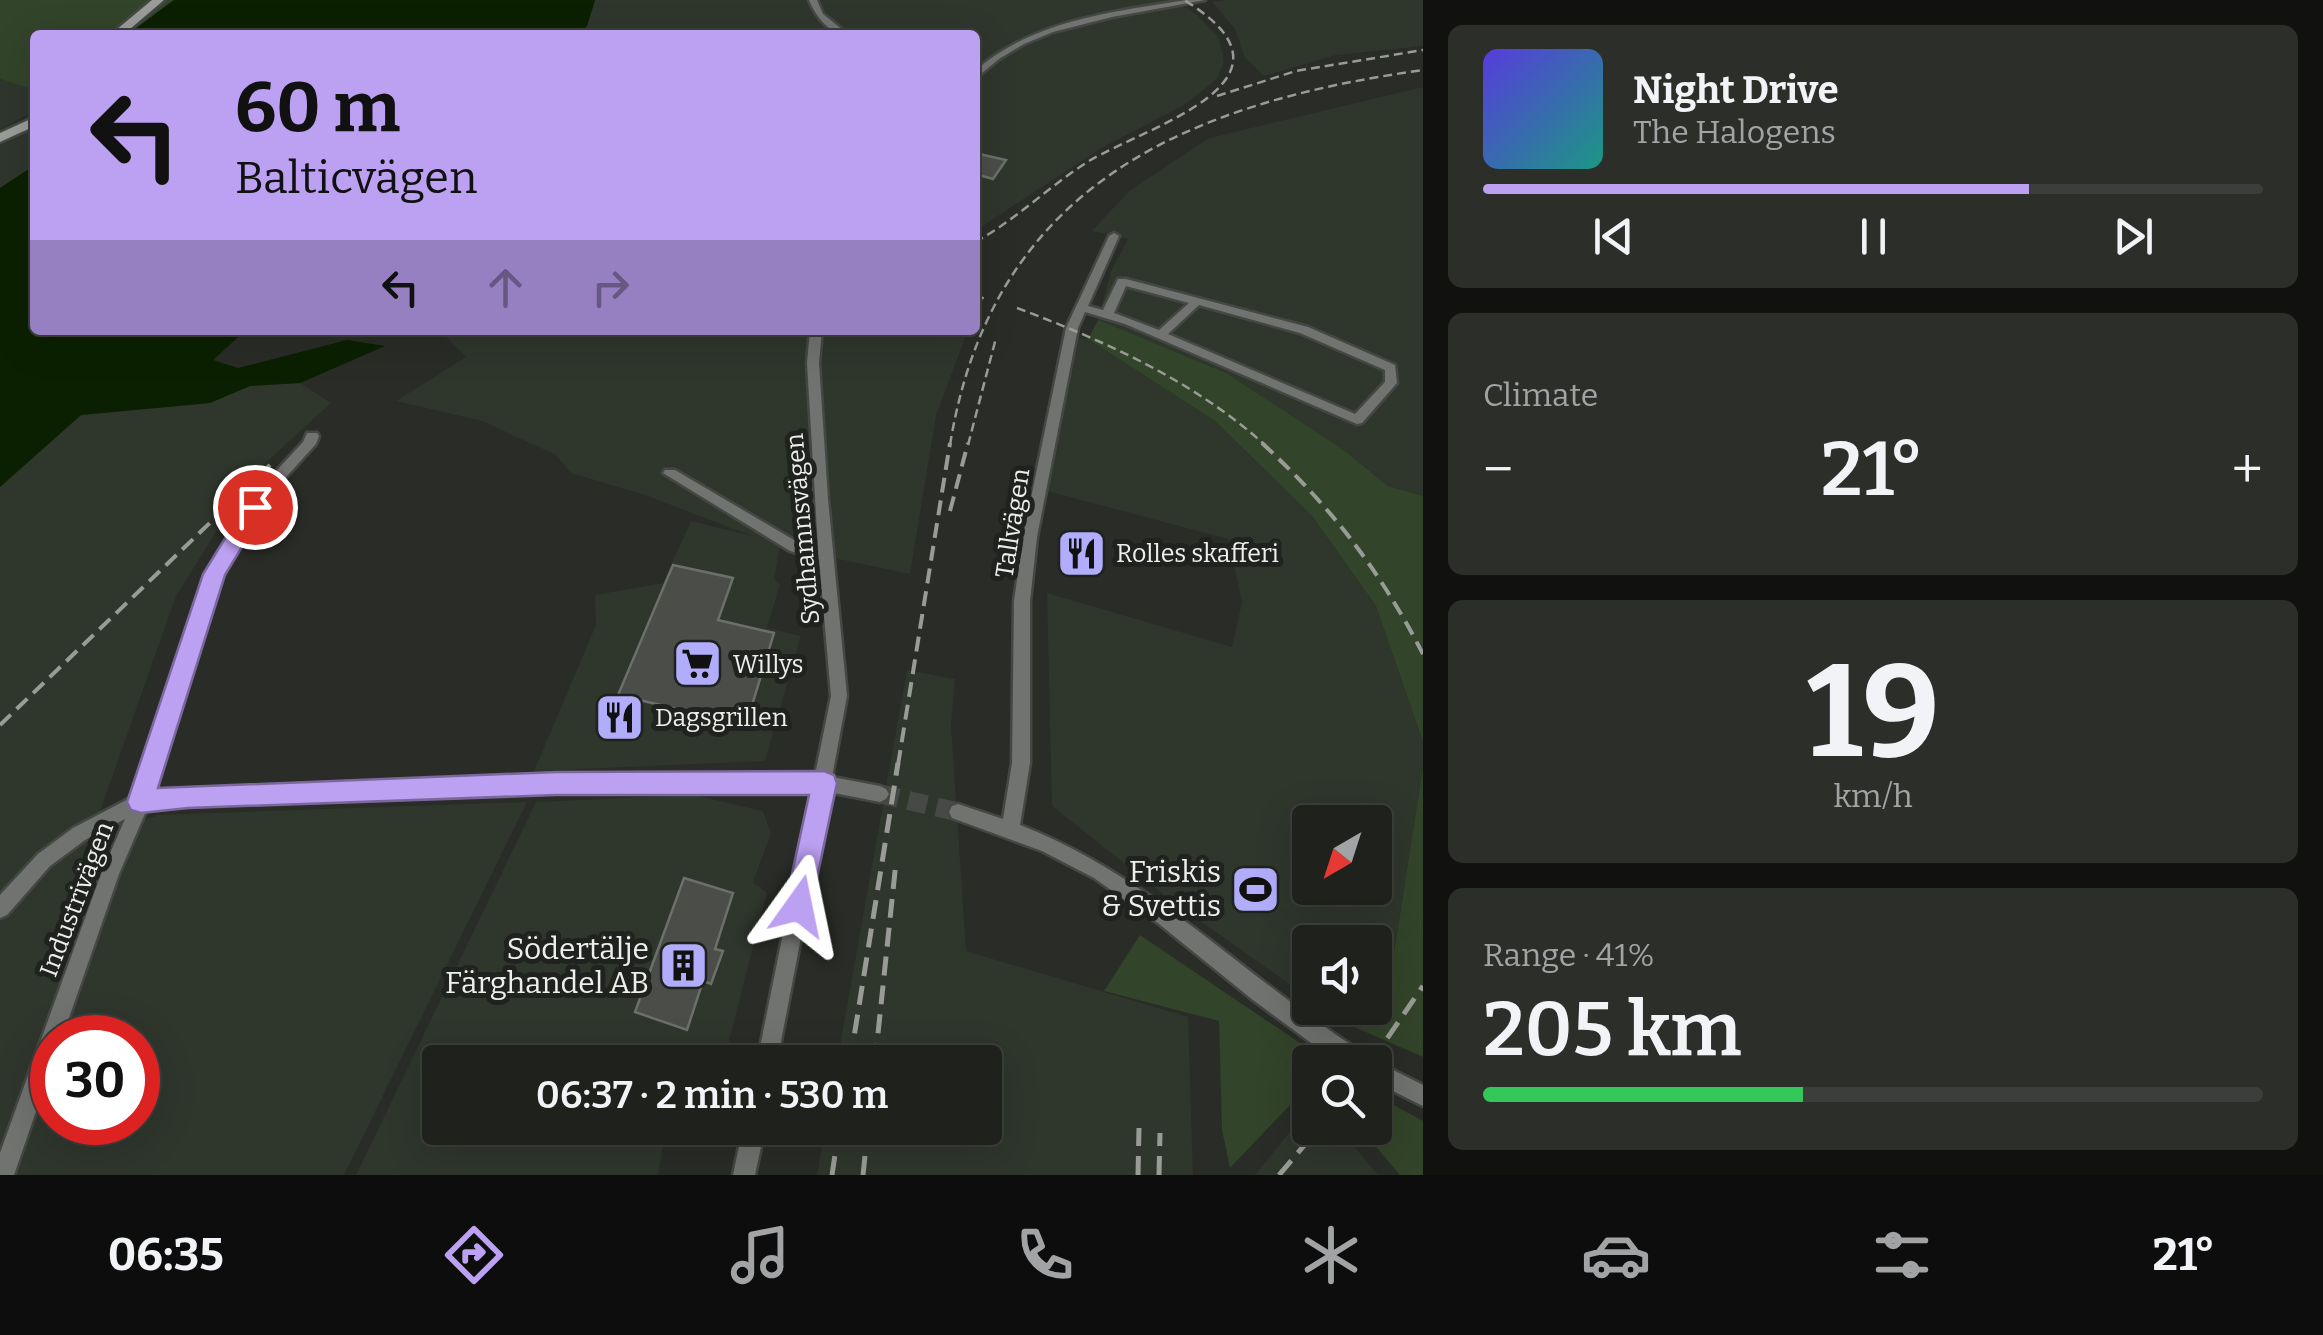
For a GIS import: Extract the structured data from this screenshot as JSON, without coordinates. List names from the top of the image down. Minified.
{"streets":{"street":["Tallvägen","Sydhamnsvägen","Industrivägen"]},"places":{"restaurant":["Rolles skafferi","Dagsgrillen"],"supermarket":["Willys"],"sports":["Friskis & Svettis"],"building":["Södertälje Färghandel AB"]},"north":"bottom left","page":{"turn":["60 m","Balticvägen"],"song":["Night Drive","The Halogens"],"tile":["Climate",["19","km/h"],["Range · 41%","205 km"]],"heat":["−","21°","+"],"limit":"30","trip":"06:37 · 2 min · 530 m","tabs":["06:35","21°"]}}
